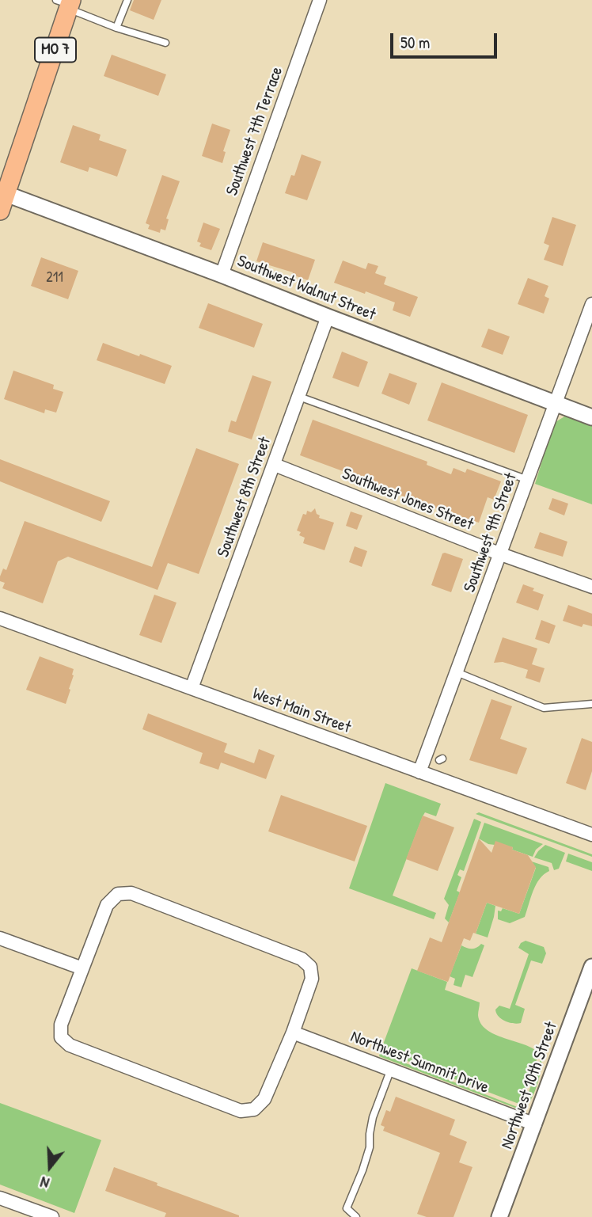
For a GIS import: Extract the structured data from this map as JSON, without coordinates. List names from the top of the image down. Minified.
{"streets":{"main road":["MO 7"],"street":["Southwest 7th Terrace","Southwest Walnut Street","Southwest 8th Street","Southwest Jones Street","Southwest 9th Street","West Main Street","Northwest Summit Drive","Northwest 10th Street"]},"crossings":[["MO 7","Southwest Walnut Street"],["Southwest 7th Terrace","Southwest Walnut Street"],["Southwest Walnut Street","Southwest 8th Street"],["Southwest Walnut Street","Southwest 9th Street"],["Southwest 8th Street","Southwest Jones Street"],["Southwest 8th Street","West Main Street"],["Southwest Jones Street","Southwest 9th Street"],["Southwest 9th Street","West Main Street"],["Northwest Summit Drive","Northwest 10th Street"]],"house_numbers":["211"],"scale_bar":"50 m","north":"bottom"}
